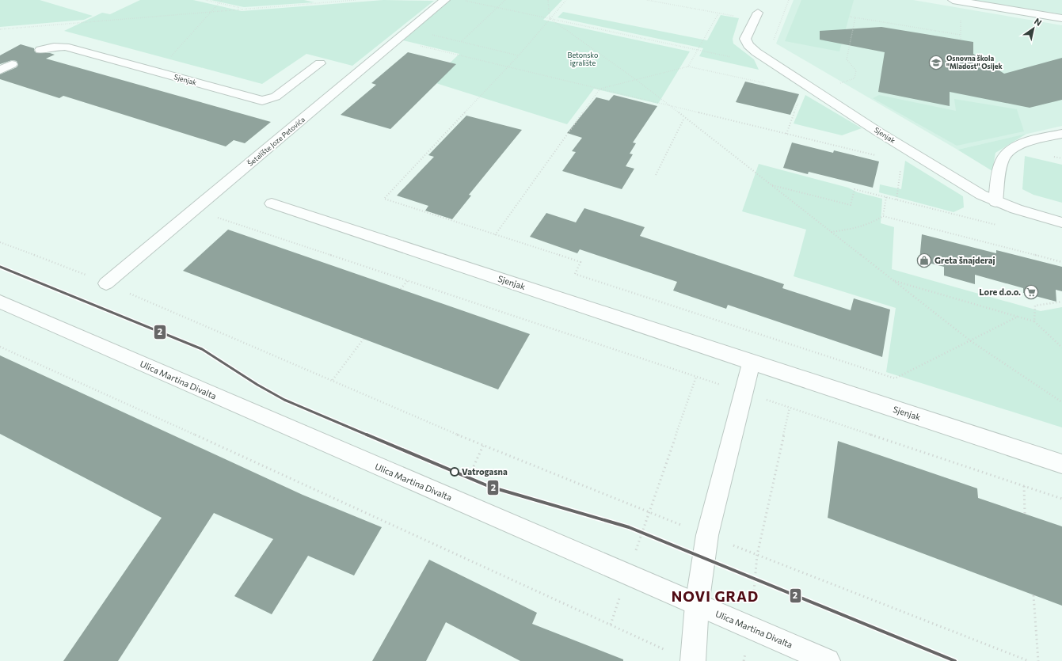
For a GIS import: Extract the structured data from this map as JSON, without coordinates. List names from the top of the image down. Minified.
{"streets":{"street":["Sjenjak","Šetalište Joze Petovića","Ulica Martina Divalta"]},"districts":["NOVI GRAD"],"parks":["Betonsko igralište"],"places":{"school or university":["Osnovna škola ''Mladost'' Osijek"],"shop":["Greta šnajderaj"],"supermarket":["Lore d.o.o."],"other":["Vatrogasna"]},"lines":["transit line 2"],"north":"top right"}
